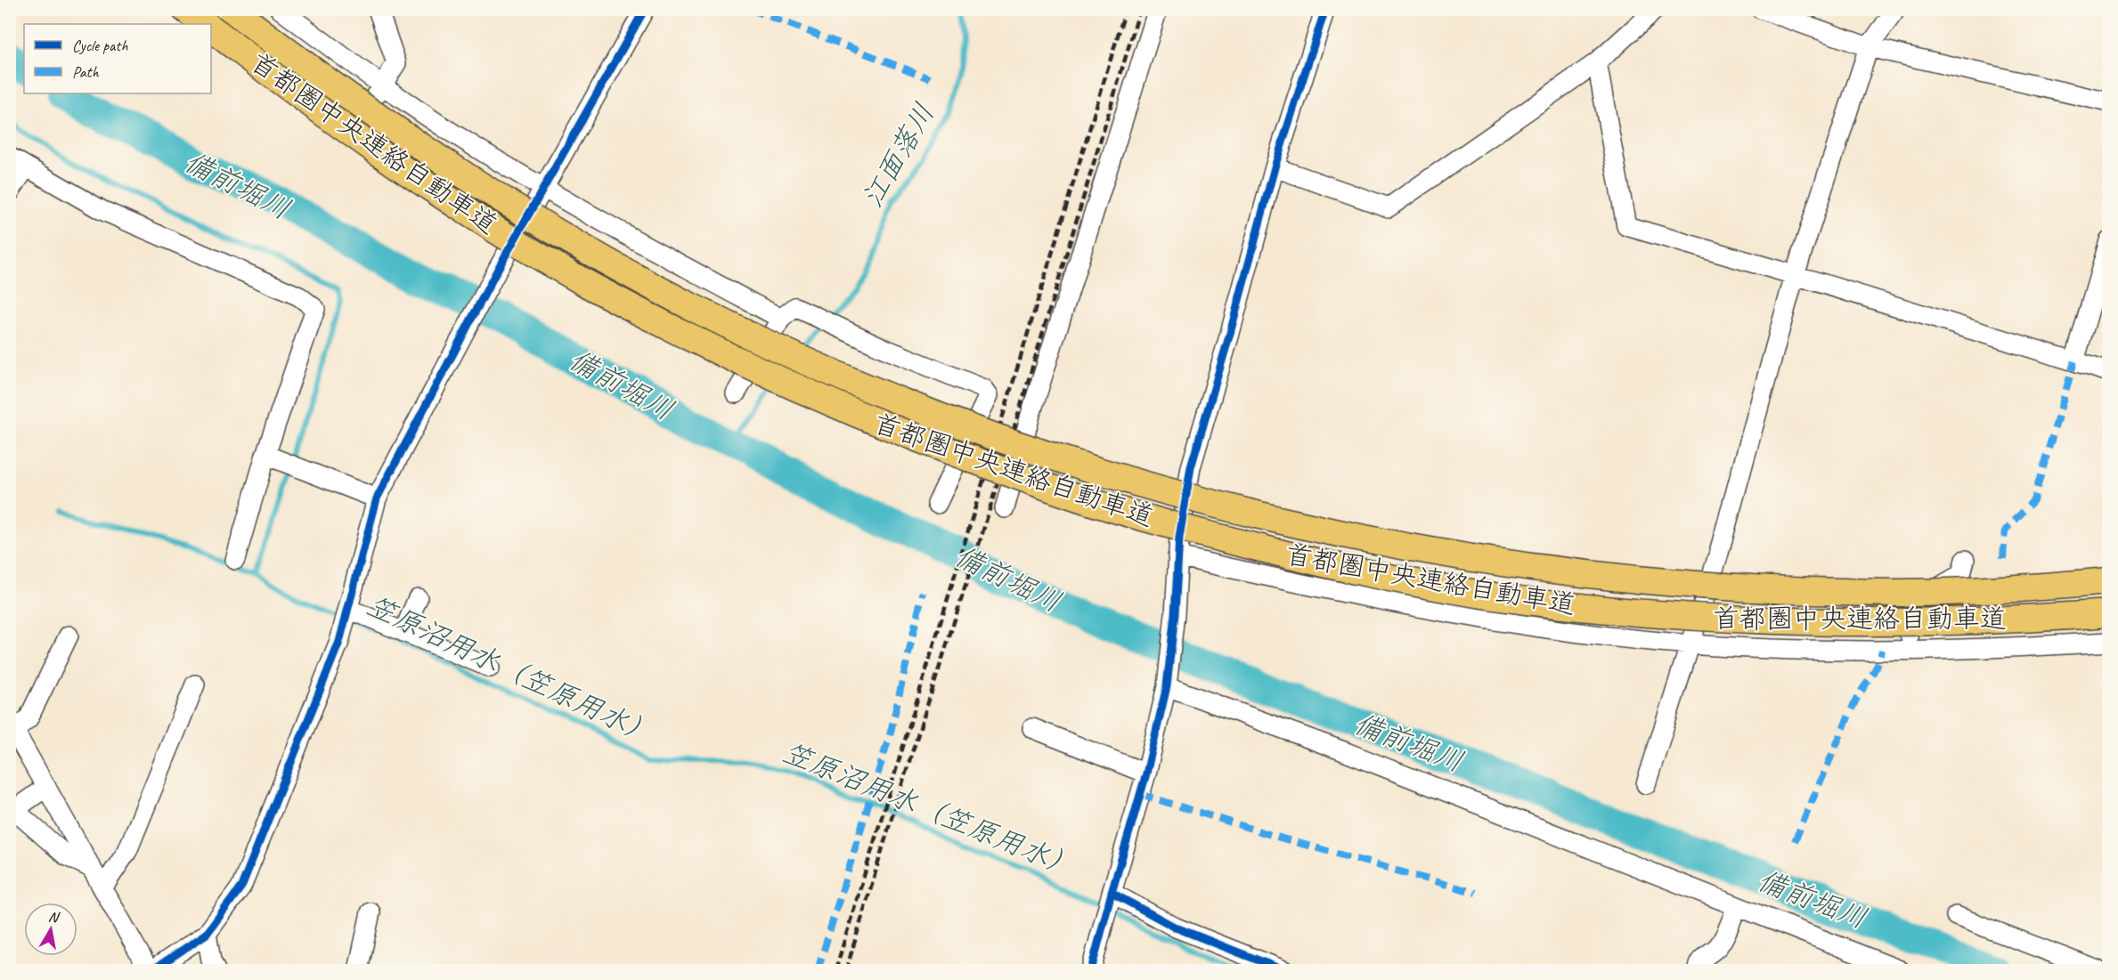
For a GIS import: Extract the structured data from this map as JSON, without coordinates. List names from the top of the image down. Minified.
{"streets":{"highway":["首都圏中央連絡自動車道"]},"water":["江面落川","備前堀川","笠原沼用水（笠原用水）"],"legend":["Cycle path","Path"],"north":"top"}
